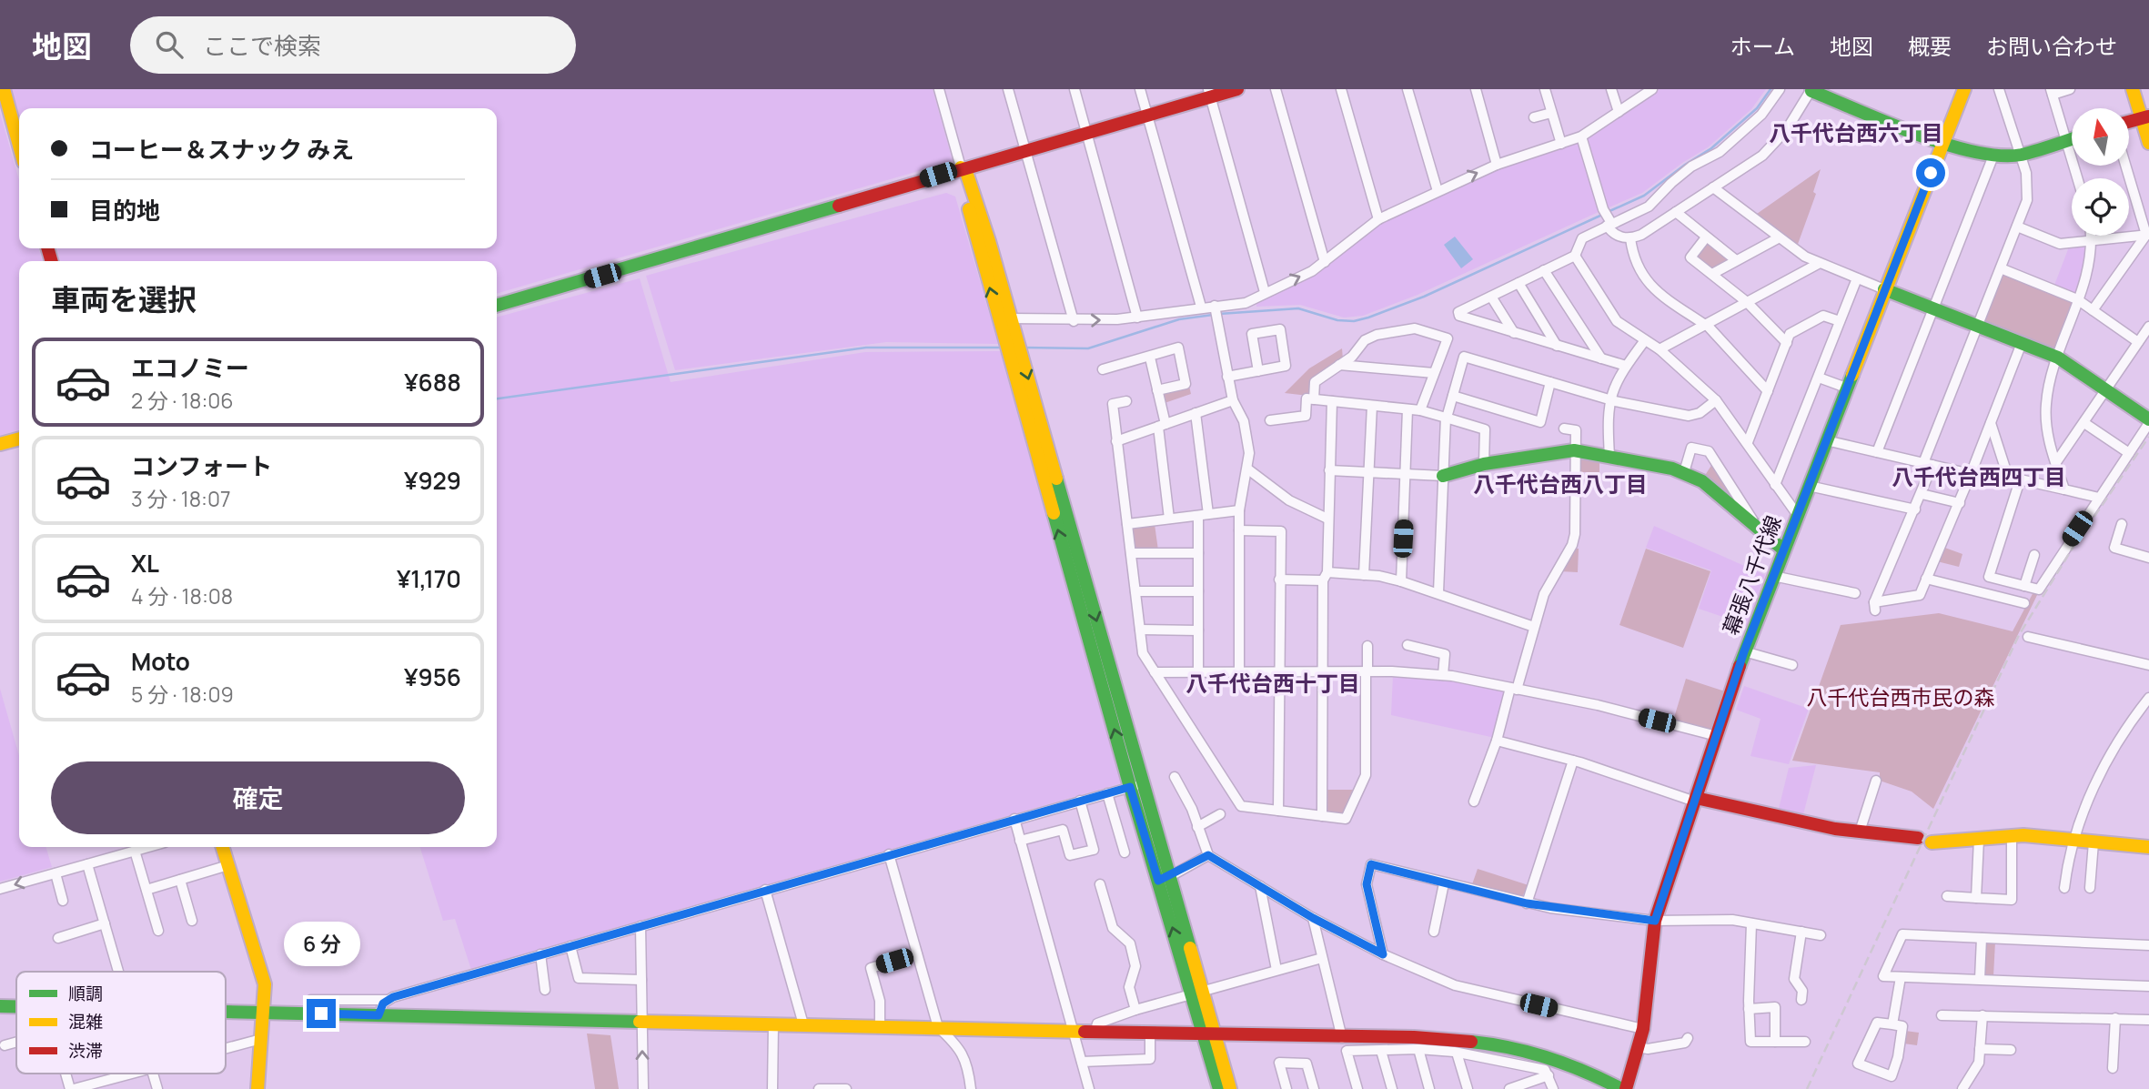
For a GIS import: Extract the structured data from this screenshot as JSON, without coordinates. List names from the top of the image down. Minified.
{"streets":{"street":["幕張八千代線"]},"districts":["八千代台西六丁目","八千代台西四丁目","八千代台西八丁目","八千代台西十丁目"],"parks":["八千代台西市民の森"],"legend":["順調","混雑","渋滞"],"north":"top","page":{"header":"地図","search":"ここで検索","nav":["ホーム","地図","概要","お問い合わせ"],"banner":["コーヒー＆スナック みえ","目的地"],"heading":"車両を選択","list":[{"name":"エコノミー","note":"2 分 · 18:06","value":"¥688"},{"name":"コンフォート","note":"3 分 · 18:07","value":"¥929"},{"name":"XL","note":"4 分 · 18:08","value":"¥1,170"},{"name":"Moto","note":"5 分 · 18:09","value":"¥956"}],"buttons":"確定","bubble":"6 分"}}
